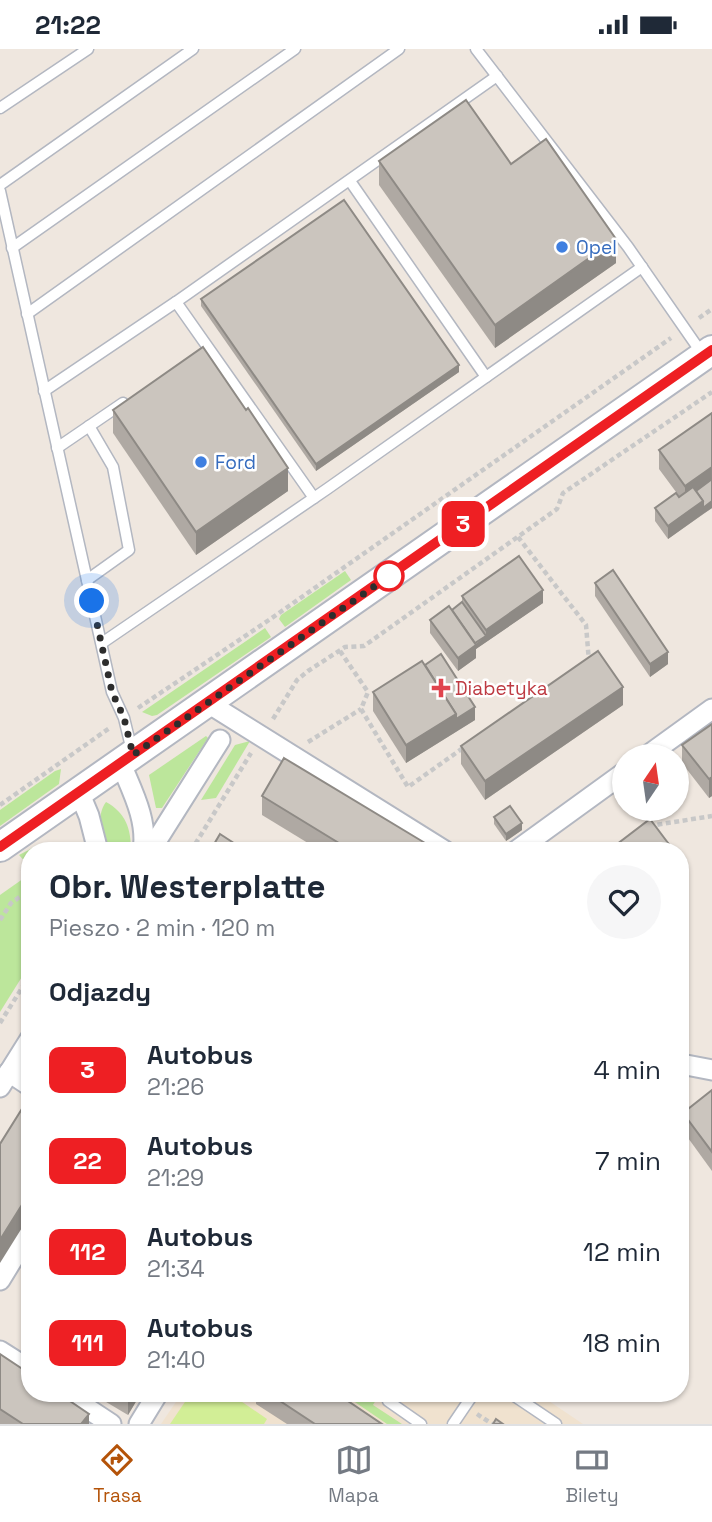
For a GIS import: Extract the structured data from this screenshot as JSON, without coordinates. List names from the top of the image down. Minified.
{"places":{"other":["Opel","Ford"],"health":["Diabetyka"]},"lines":["bus line 3"],"north":"top","page":{"status":"21:22","on_map":"3","heading":[["Obr. Westerplatte","Pieszo · 2 min · 120 m"],"Odjazdy"],"list":[{"mark":"3","name":"Autobus","note":"21:26","value":"4 min"},{"mark":"22","name":"Autobus","note":"21:29","value":"7 min"},{"mark":"112","name":"Autobus","note":"21:34","value":"12 min"},{"mark":"111","name":"Autobus","note":"21:40","value":"18 min"}],"tabs":["Trasa","Mapa","Bilety"]}}
